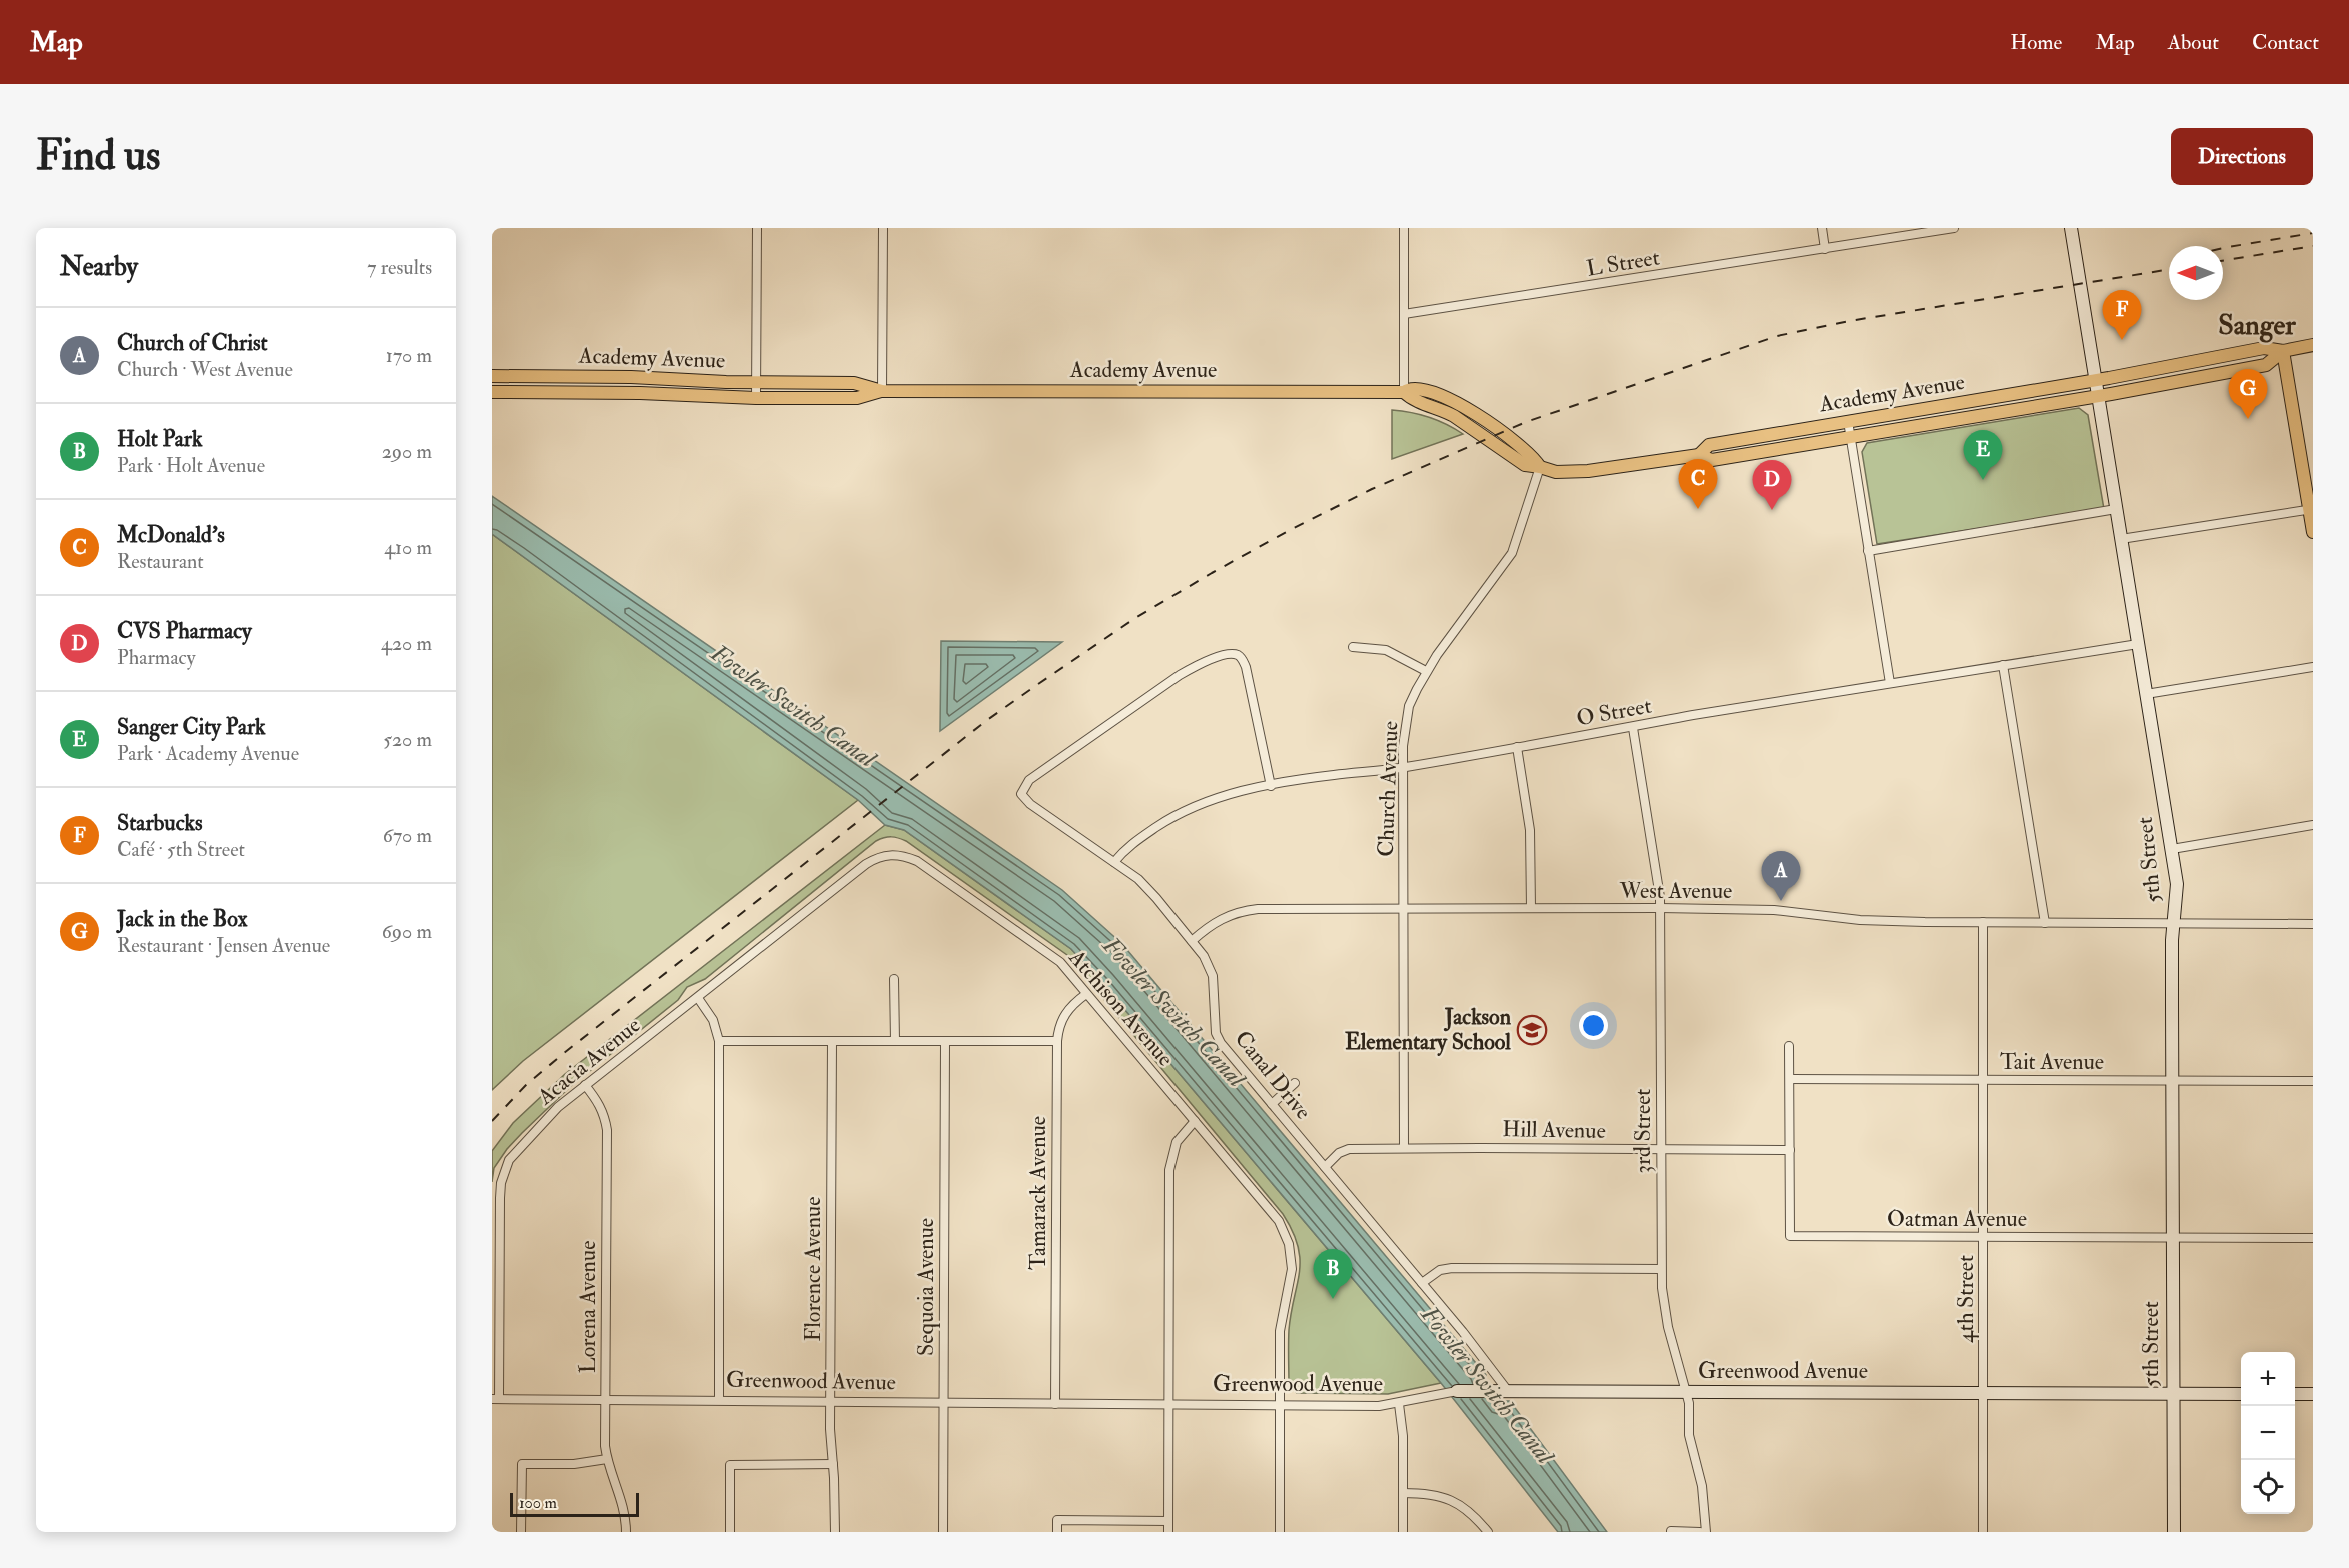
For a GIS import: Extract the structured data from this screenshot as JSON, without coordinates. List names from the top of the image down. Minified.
{"streets":{"main road":["Academy Avenue"],"street":["L Street","O Street","Church Avenue","5th Street","West Avenue","Atchison Avenue","Acacia Avenue","Tait Avenue","Canal Drive","Hill Avenue","3rd Street","Tamarack Avenue","Oatman Avenue","Florence Avenue","Sequoia Avenue","4th Street","Lorena Avenue","Greenwood Avenue"]},"crossings":[["Academy Avenue","Church Avenue"],["Academy Avenue","5th Street"],["O Street","Church Avenue"],["O Street","5th Street"],["O Street","Canal Drive"],["O Street","3rd Street"],["Church Avenue","West Avenue"],["Church Avenue","Hill Avenue"],["5th Street","West Avenue"],["5th Street","Tait Avenue"],["5th Street","Oatman Avenue"],["5th Street","Greenwood Avenue"],["West Avenue","Canal Drive"],["West Avenue","3rd Street"],["West Avenue","4th Street"],["Atchison Avenue","Acacia Avenue"],["Atchison Avenue","Tamarack Avenue"],["Atchison Avenue","Greenwood Avenue"],["Acacia Avenue","Lorena Avenue"],["Acacia Avenue","Greenwood Avenue"],["Tait Avenue","Oatman Avenue"],["Tait Avenue","4th Street"],["Canal Drive","Hill Avenue"],["Canal Drive","Greenwood Avenue"],["Hill Avenue","3rd Street"],["Hill Avenue","Oatman Avenue"],["3rd Street","Greenwood Avenue"],["Tamarack Avenue","Greenwood Avenue"],["Oatman Avenue","4th Street"],["Florence Avenue","Greenwood Avenue"],["Sequoia Avenue","Greenwood Avenue"],["4th Street","Greenwood Avenue"],["Lorena Avenue","Greenwood Avenue"]],"districts":["Sanger"],"water":["Fowler Switch Canal"],"places":{"school or university":["Jackson Elementary School"]},"scale_bar":"100 m","north":"left","page":{"header":"Map","nav":["Home","Map","About","Contact"],"buttons":"Directions","title":"Find us","heading":["Nearby","7 results"],"pins":["F","G","E","C","D","A","B"],"list":[{"mark":"A","name":"Church of Christ","note":"Church · West Avenue","value":"170 m"},{"mark":"B","name":"Holt Park","note":"Park · Holt Avenue","value":"290 m"},{"mark":"C","name":"McDonald's","note":"Restaurant","value":"410 m"},{"mark":"D","name":"CVS Pharmacy","note":"Pharmacy","value":"420 m"},{"mark":"E","name":"Sanger City Park","note":"Park · Academy Avenue","value":"520 m"},{"mark":"F","name":"Starbucks","note":"Café · 5th Street","value":"670 m"},{"mark":"G","name":"Jack in the Box","note":"Restaurant · Jensen Avenue","value":"690 m"}],"map_buttons":["+","−"],"scale":"100 m"}}
